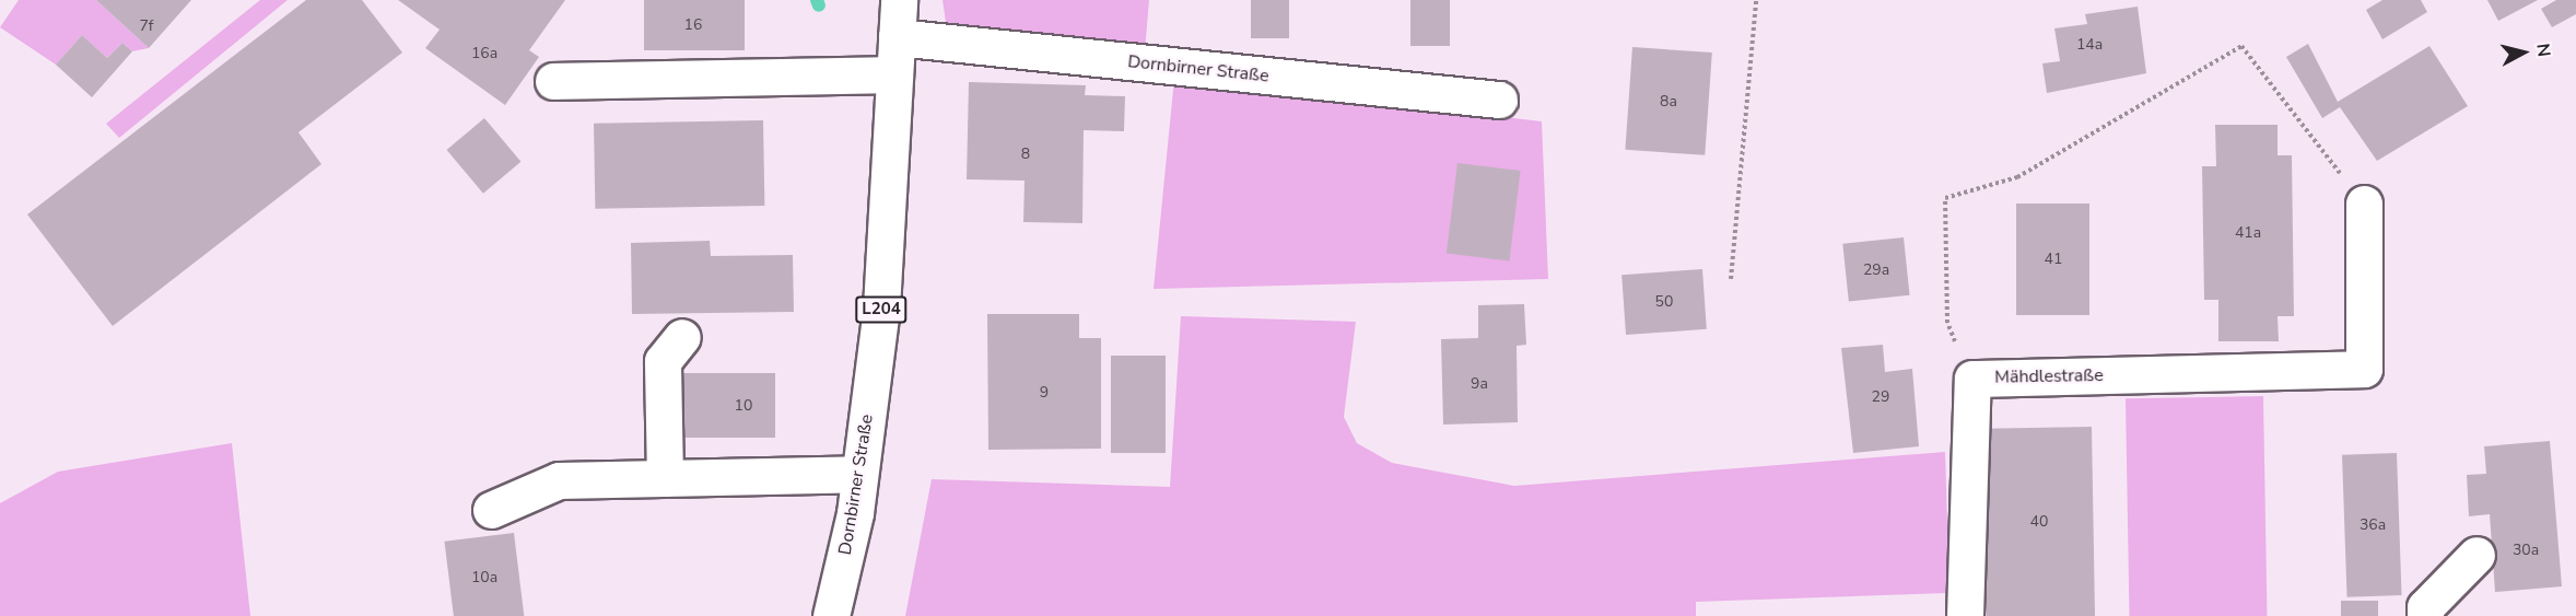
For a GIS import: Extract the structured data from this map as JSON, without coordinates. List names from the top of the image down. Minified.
{"streets":{"main road":["Dornbirner Straße","L204","Mähdlestraße"]},"house_numbers":["16","7f","14a","16a","8a","8","41a","41","29a","50","9a","9","29","10","40","36a","30a","10a"],"north":"right"}
